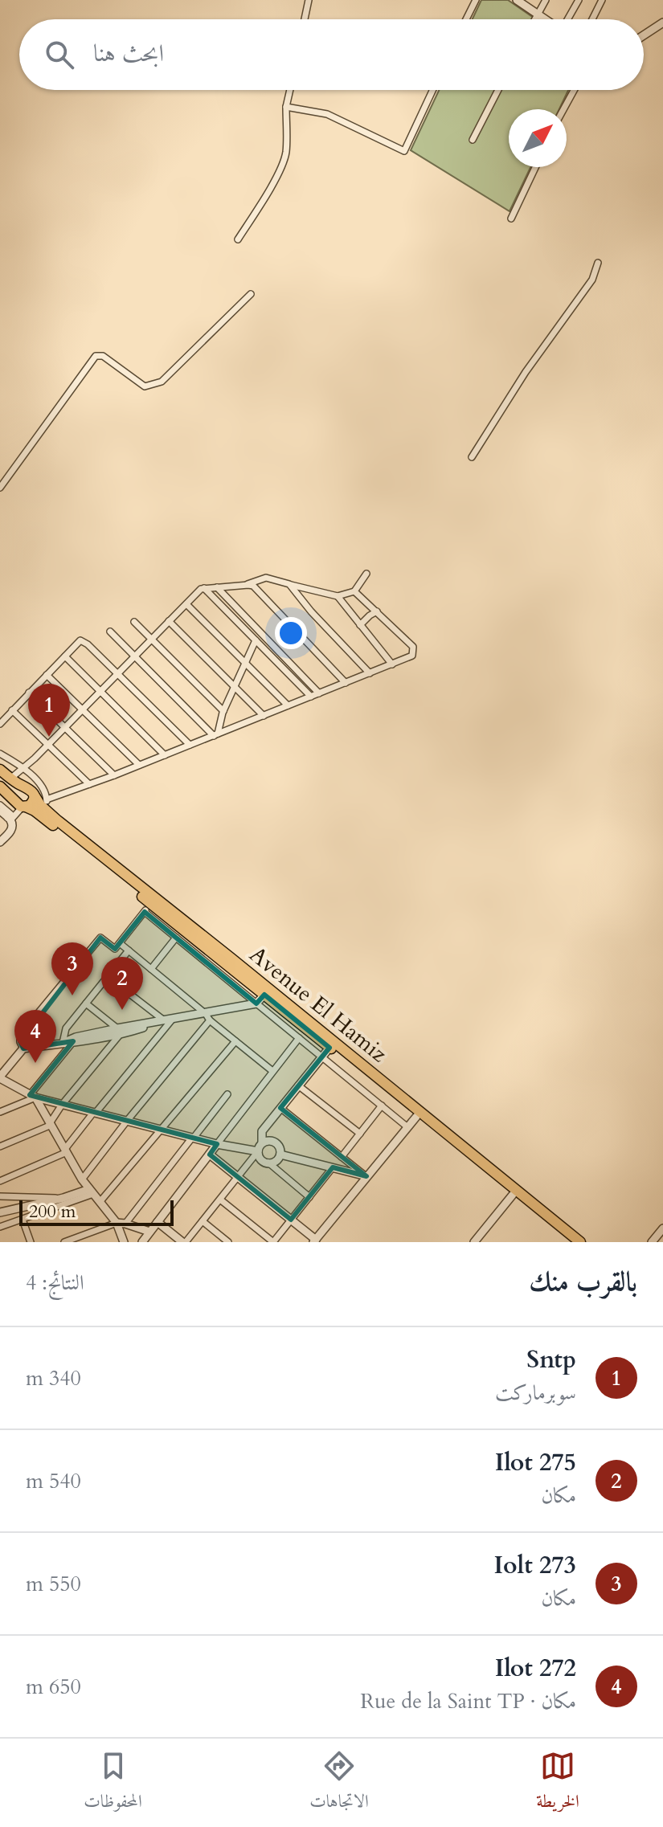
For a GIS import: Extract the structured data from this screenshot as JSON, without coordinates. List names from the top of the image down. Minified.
{"streets":{"highway":["Avenue El Hamiz"]},"scale_bar":"200 m","north":"top right","page":{"search":"ابحث هنا","pins":["1","3","2","4"],"scale":"200 m","heading":["بالقرب منك","النتائج: 4"],"list":[{"mark":"1","name":"Sntp","note":"سوبرماركت","value":"340 m"},{"mark":"2","name":"Ilot 275","note":"مكان","value":"540 m"},{"mark":"3","name":"Iolt 273","note":"مكان","value":"550 m"},{"mark":"4","name":"Ilot 272","note":"مكان · Rue de la Saint TP","value":"650 m"}],"nav":["الخريطة","الاتجاهات","المحفوظات"]}}
